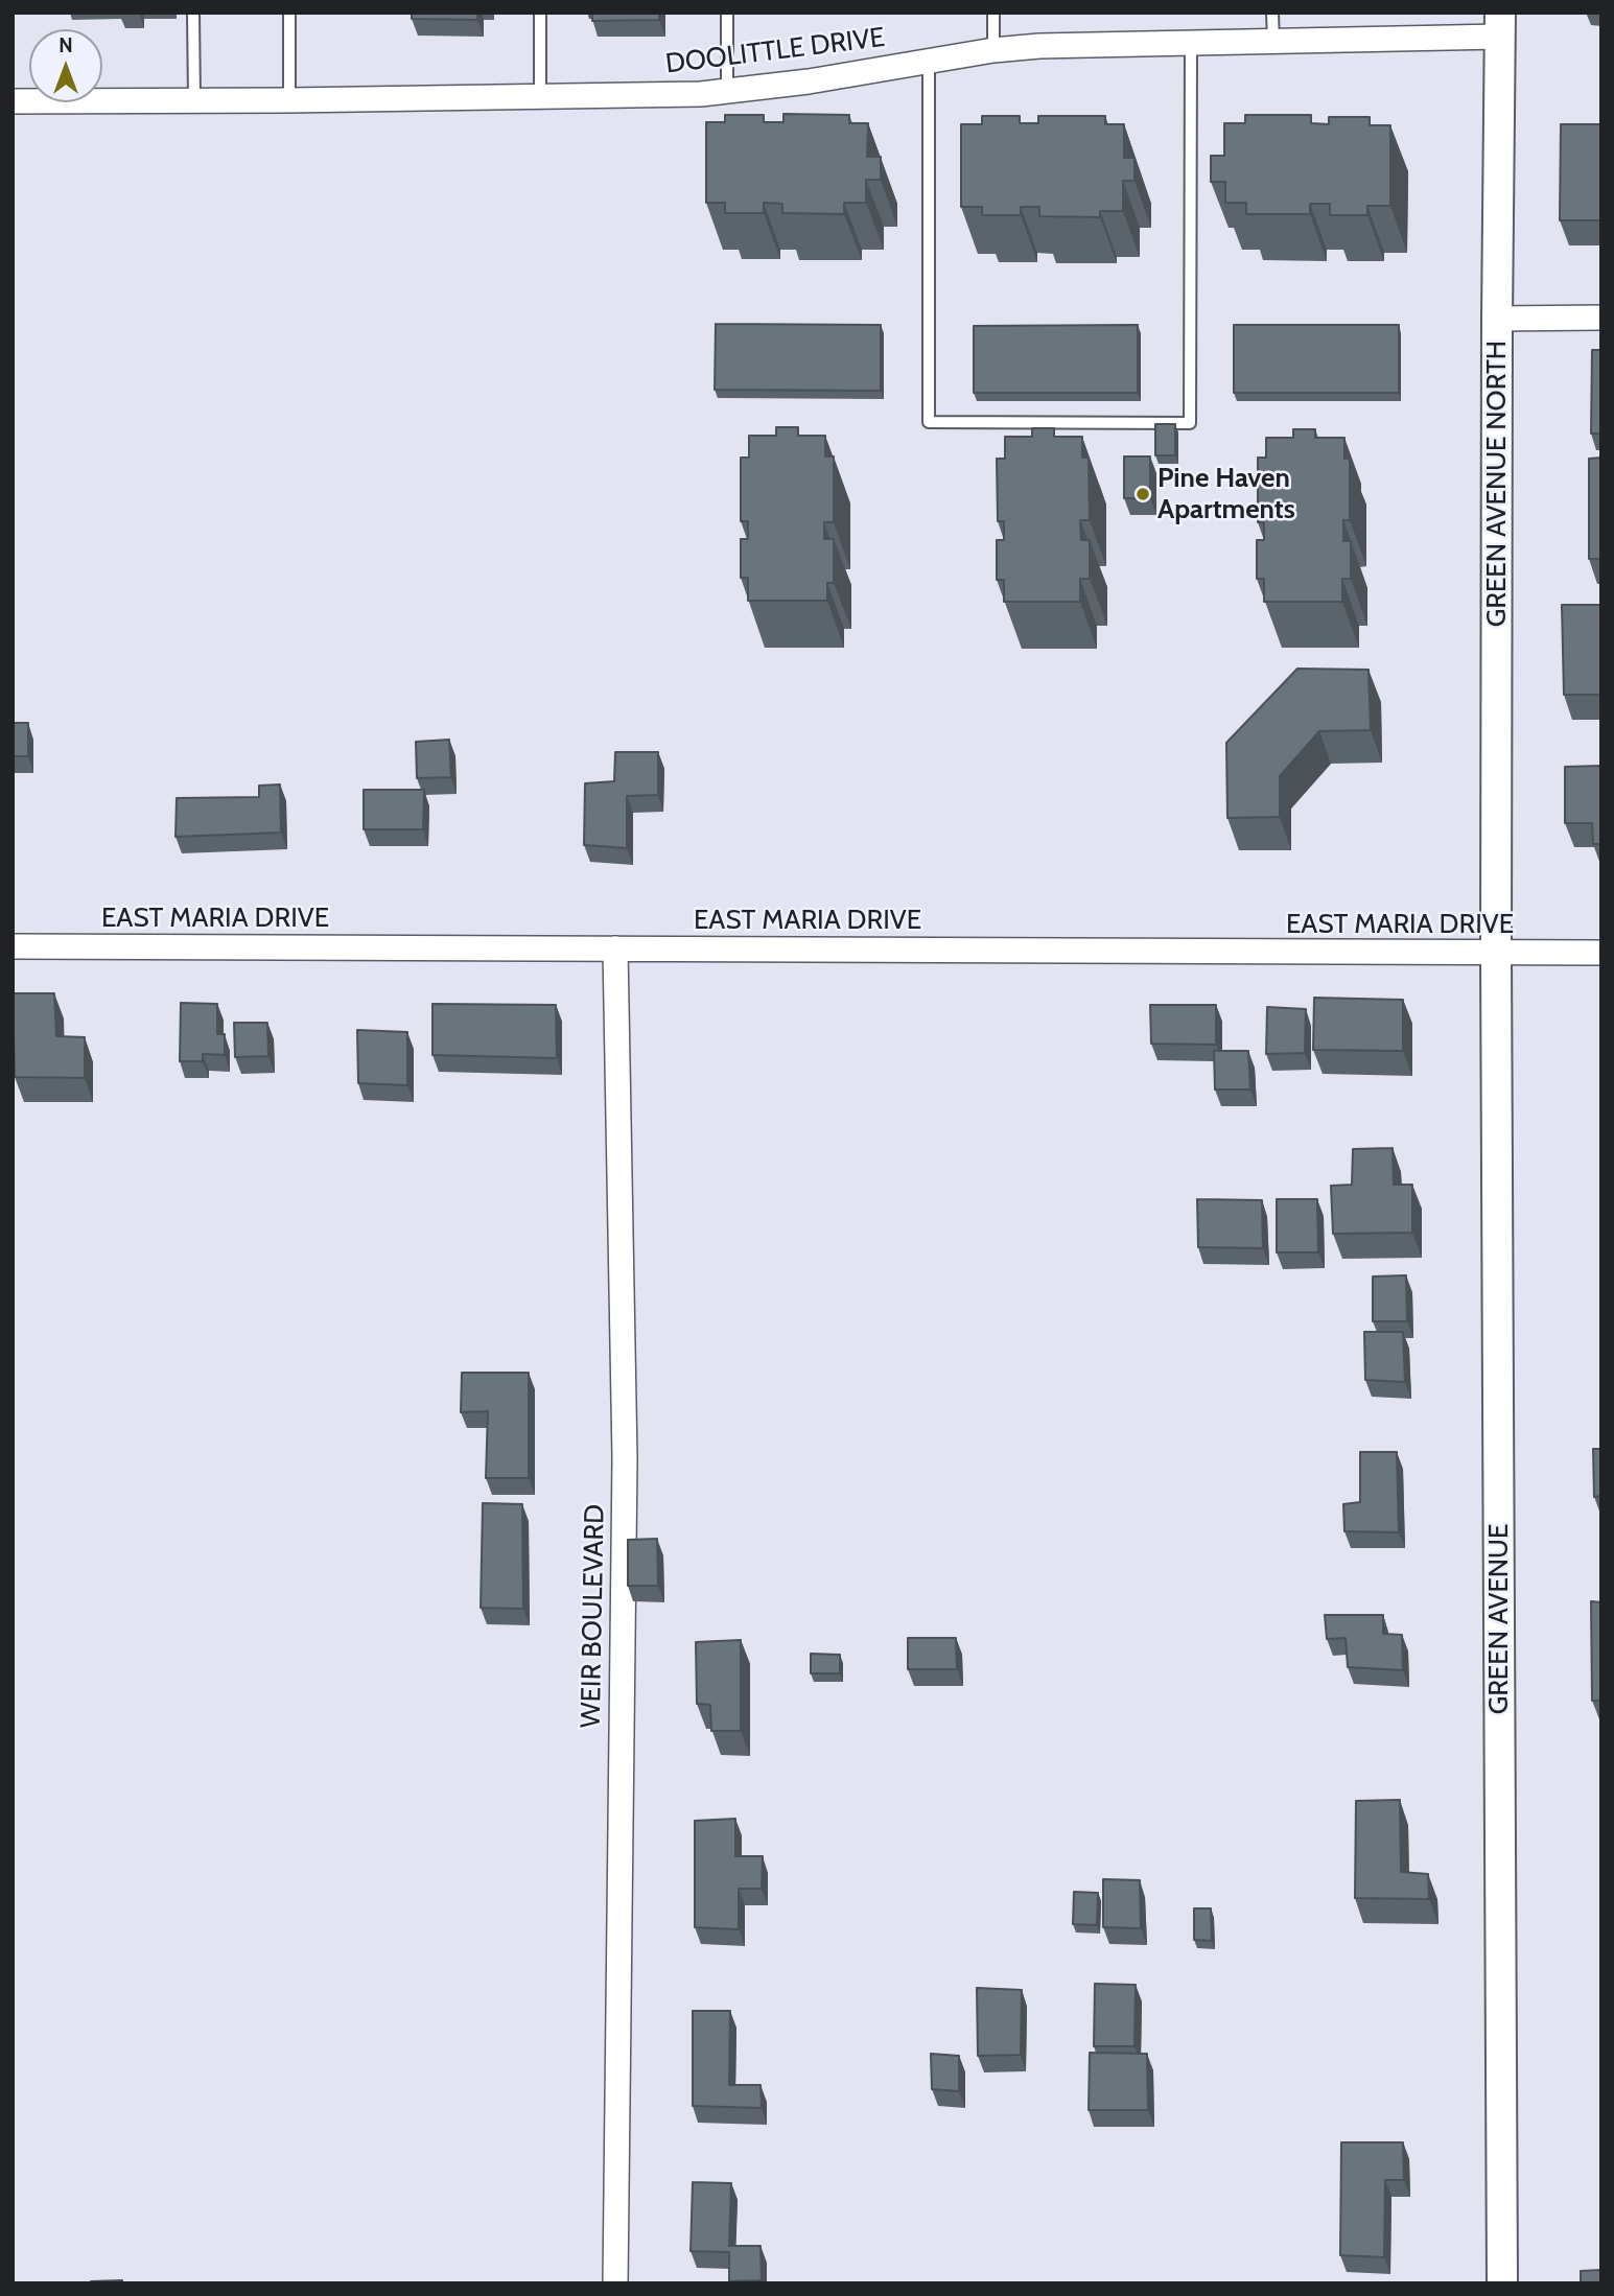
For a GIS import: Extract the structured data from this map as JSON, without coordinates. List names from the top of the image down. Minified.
{"streets":{"street":["DOOLITTLE DRIVE","GREEN AVENUE NORTH","EAST MARIA DRIVE","WEIR BOULEVARD","GREEN AVENUE"]},"crossings":[["DOOLITTLE DRIVE","GREEN AVENUE NORTH"],["GREEN AVENUE NORTH","EAST MARIA DRIVE"],["GREEN AVENUE NORTH","GREEN AVENUE"],["EAST MARIA DRIVE","WEIR BOULEVARD"],["EAST MARIA DRIVE","GREEN AVENUE"]],"places":["Pine Haven Apartments"],"north":"top"}
